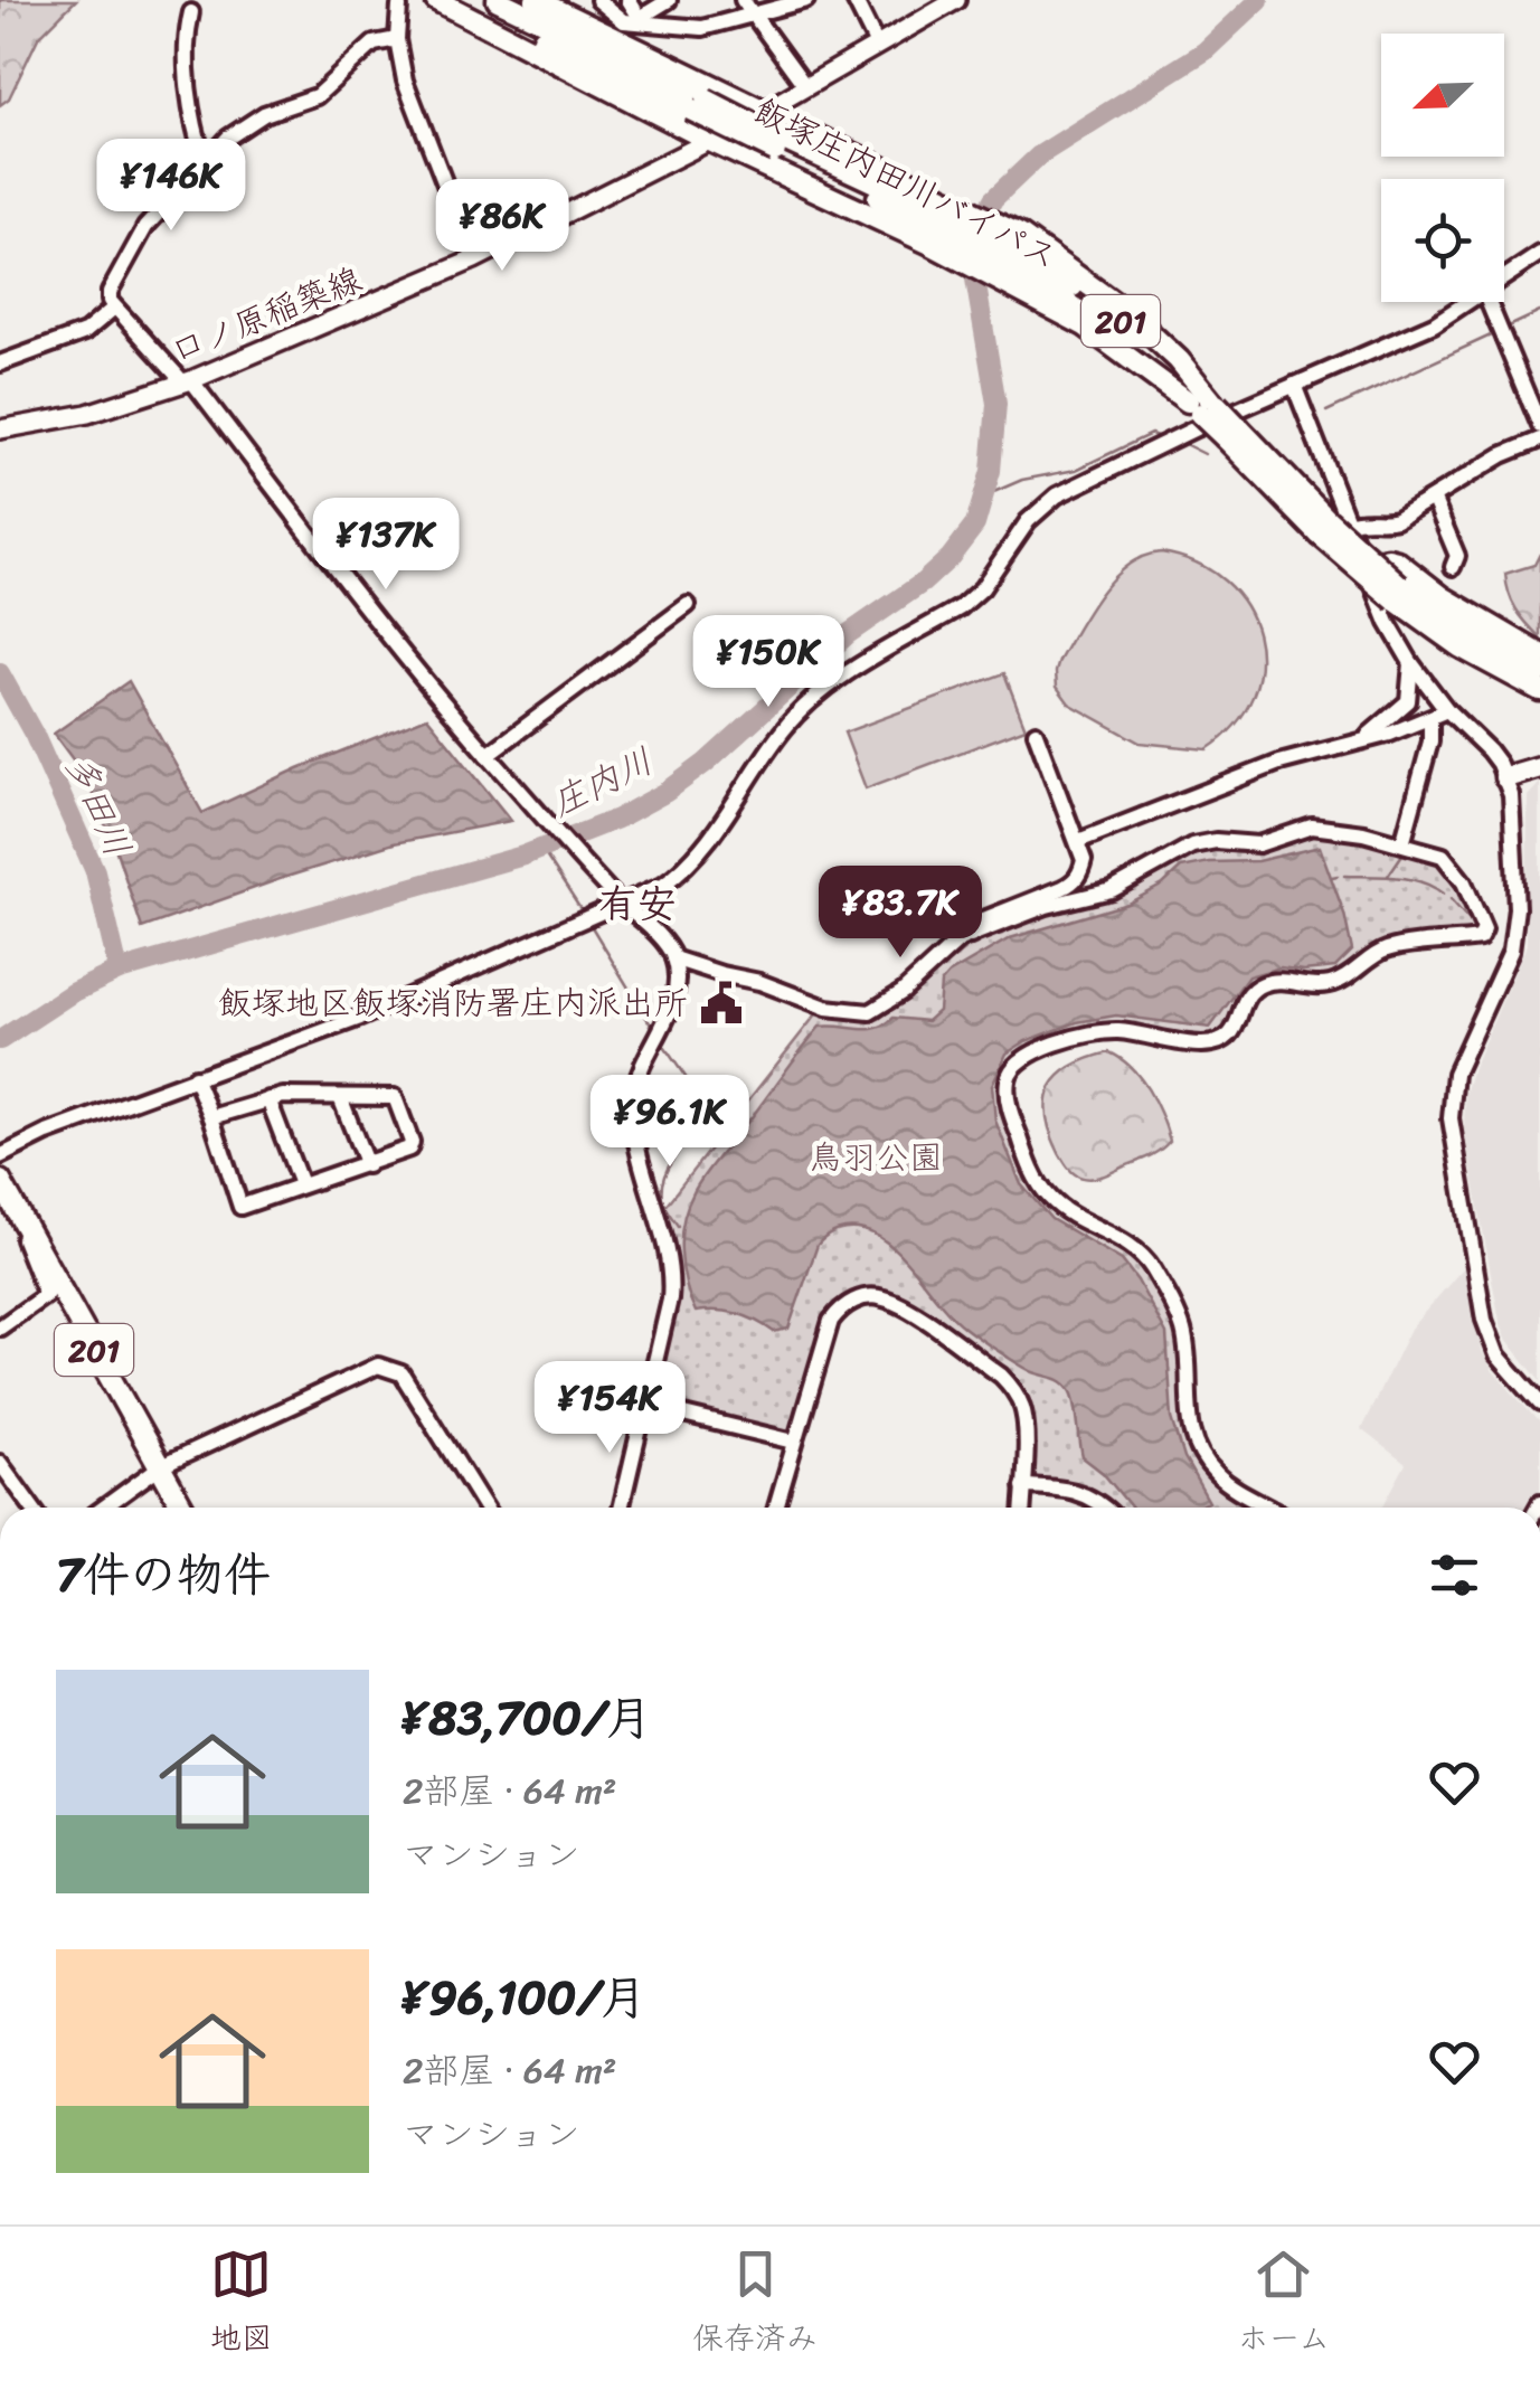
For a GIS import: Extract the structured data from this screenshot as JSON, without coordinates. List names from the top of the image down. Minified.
{"streets":{"highway":["飯塚庄内田川バイパス","201"],"main road":["口ノ原稲築線"]},"districts":["有安"],"water":["庄内川","多田川"],"parks":["鳥羽公園"],"places":{"public building":["飯塚地区飯塚消防署庄内派出所"]},"north":"bottom left","page":{"price":["¥146K","¥86K","¥137K","¥150K","¥83.7K","¥96.1K","¥154K"],"heading":"7件の物件","list":[{"name":"¥83,700/月","note":"2部屋 · 64 m² · マンション"},{"name":"¥96,100/月","note":"2部屋 · 64 m² · マンション"}],"tabs":["地図","保存済み","ホーム"]}}
